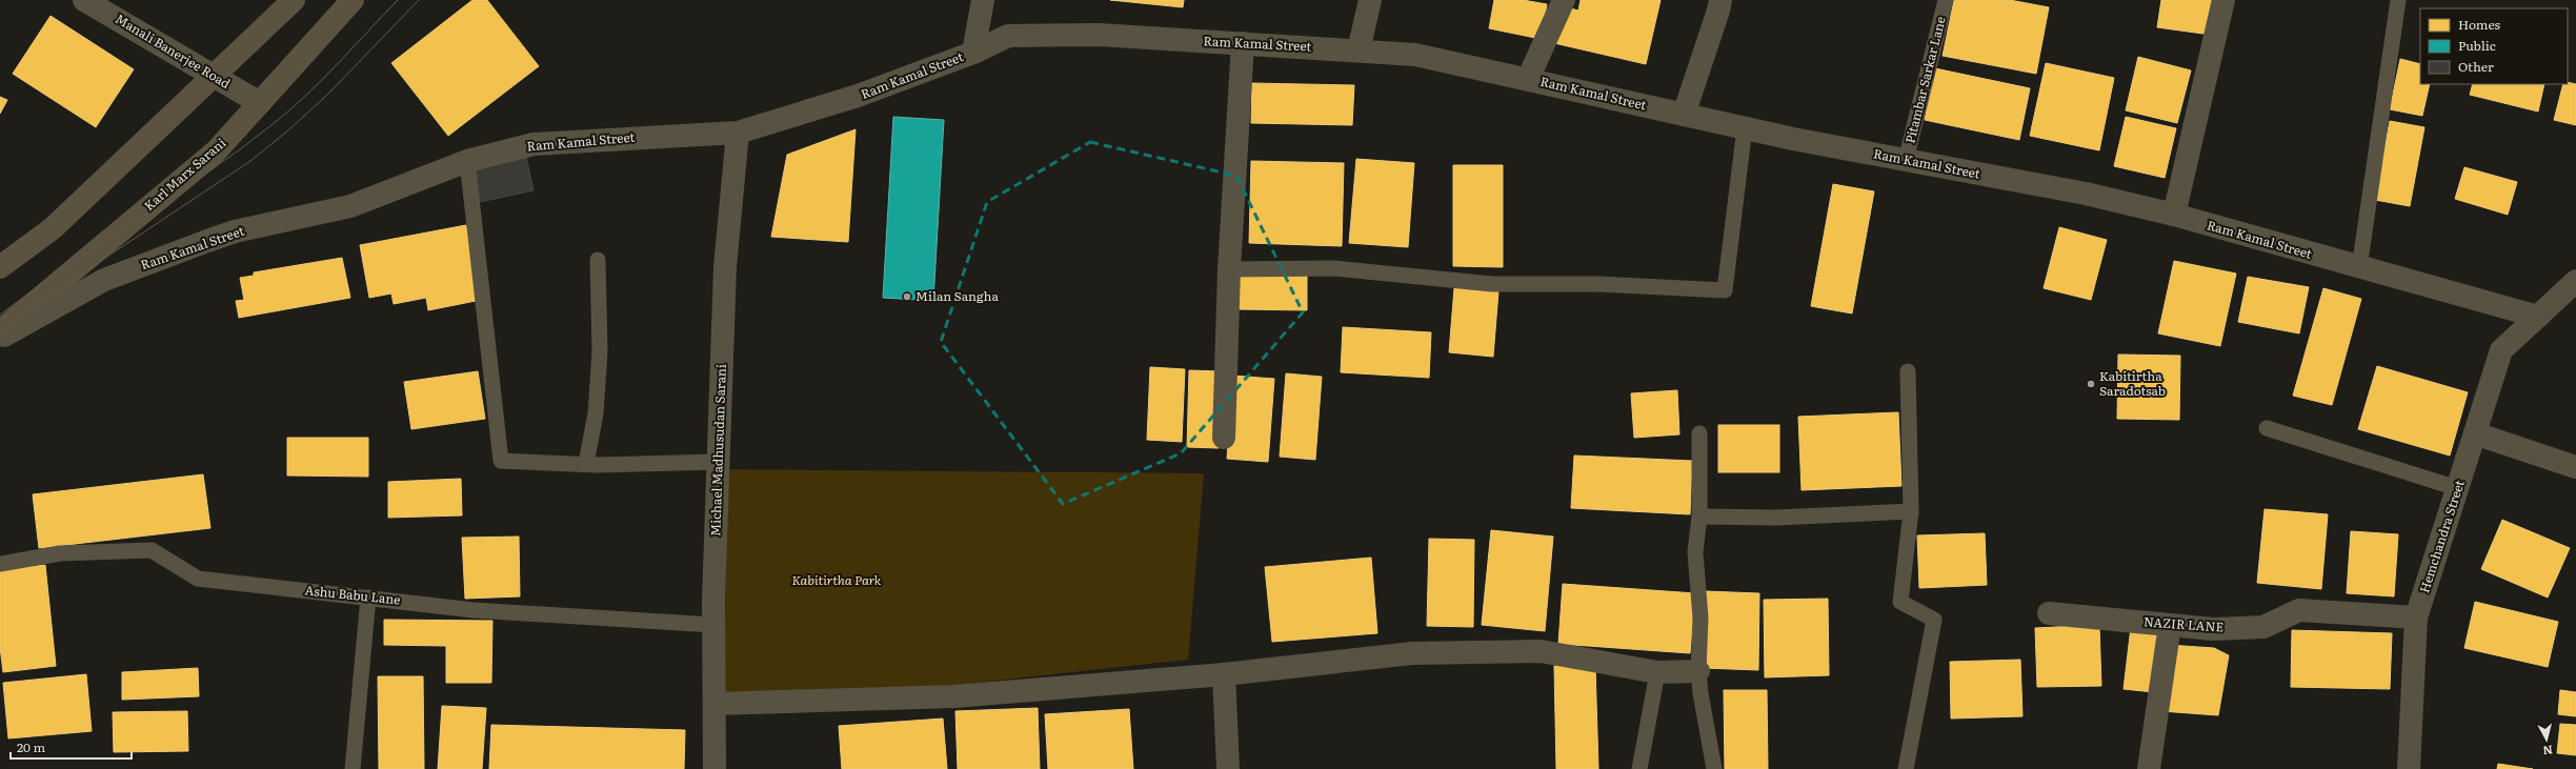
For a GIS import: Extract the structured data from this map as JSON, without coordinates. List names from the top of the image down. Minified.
{"streets":{"main road":["Karl Marx Sarani"],"street":["Ram Kamal Street","Manali Banerjee Road","Michael Madhusudan Sarani","Hemchandra Street","NAZIR LANE"],"lane":["Pitambar Sarkar Lane","Ashu Babu Lane"]},"crossings":[["Ram Kamal Street","Pitambar Sarkar Lane"],["Ram Kamal Street","Michael Madhusudan Sarani"],["Ram Kamal Street","Hemchandra Street"],["Manali Banerjee Road","Karl Marx Sarani"],["Michael Madhusudan Sarani","Ashu Babu Lane"],["Hemchandra Street","NAZIR LANE"]],"parks":["Kabitirtha Park"],"places":["Milan Sangha","Kabitirtha Saradotsab"],"legend":["Homes","Public","Other"],"scale_bar":"20 m","north":"bottom"}
